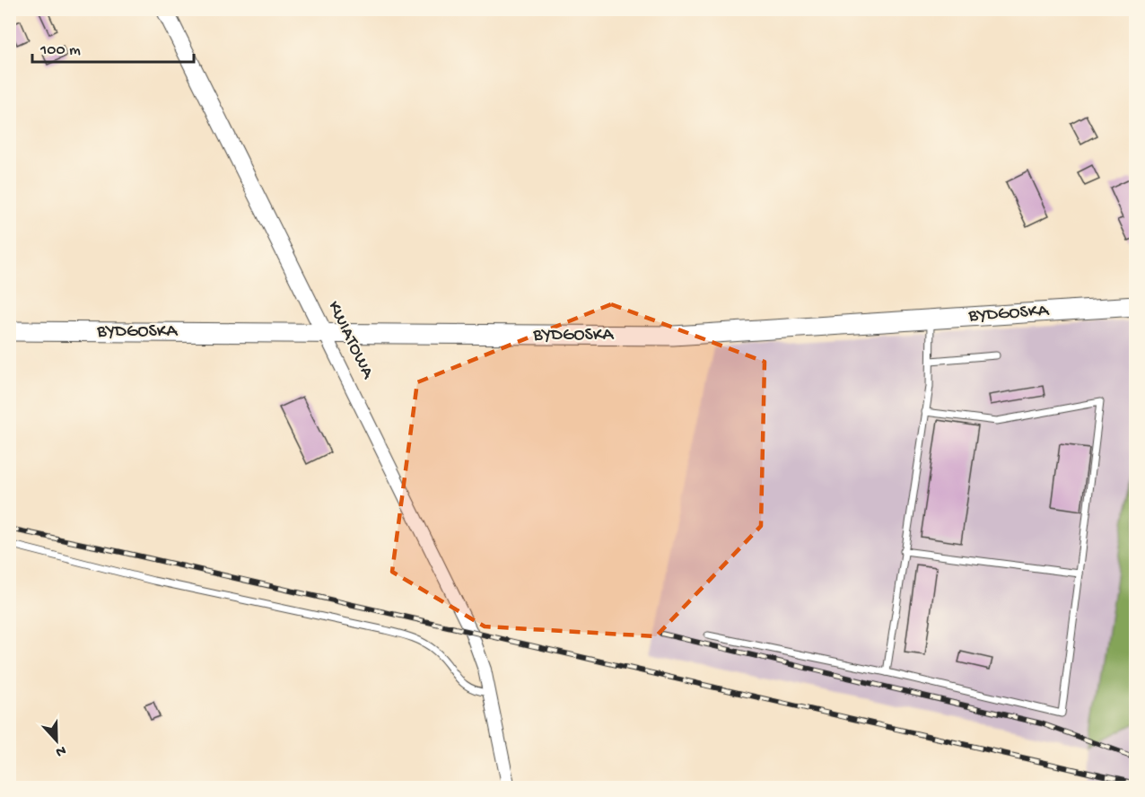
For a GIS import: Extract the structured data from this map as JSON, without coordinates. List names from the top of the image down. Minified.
{"streets":{"main road":["BYDGOSKA"],"street":["KWIATOWA"]},"crossings":[["BYDGOSKA","KWIATOWA"]],"scale_bar":"100 m","north":"bottom"}
